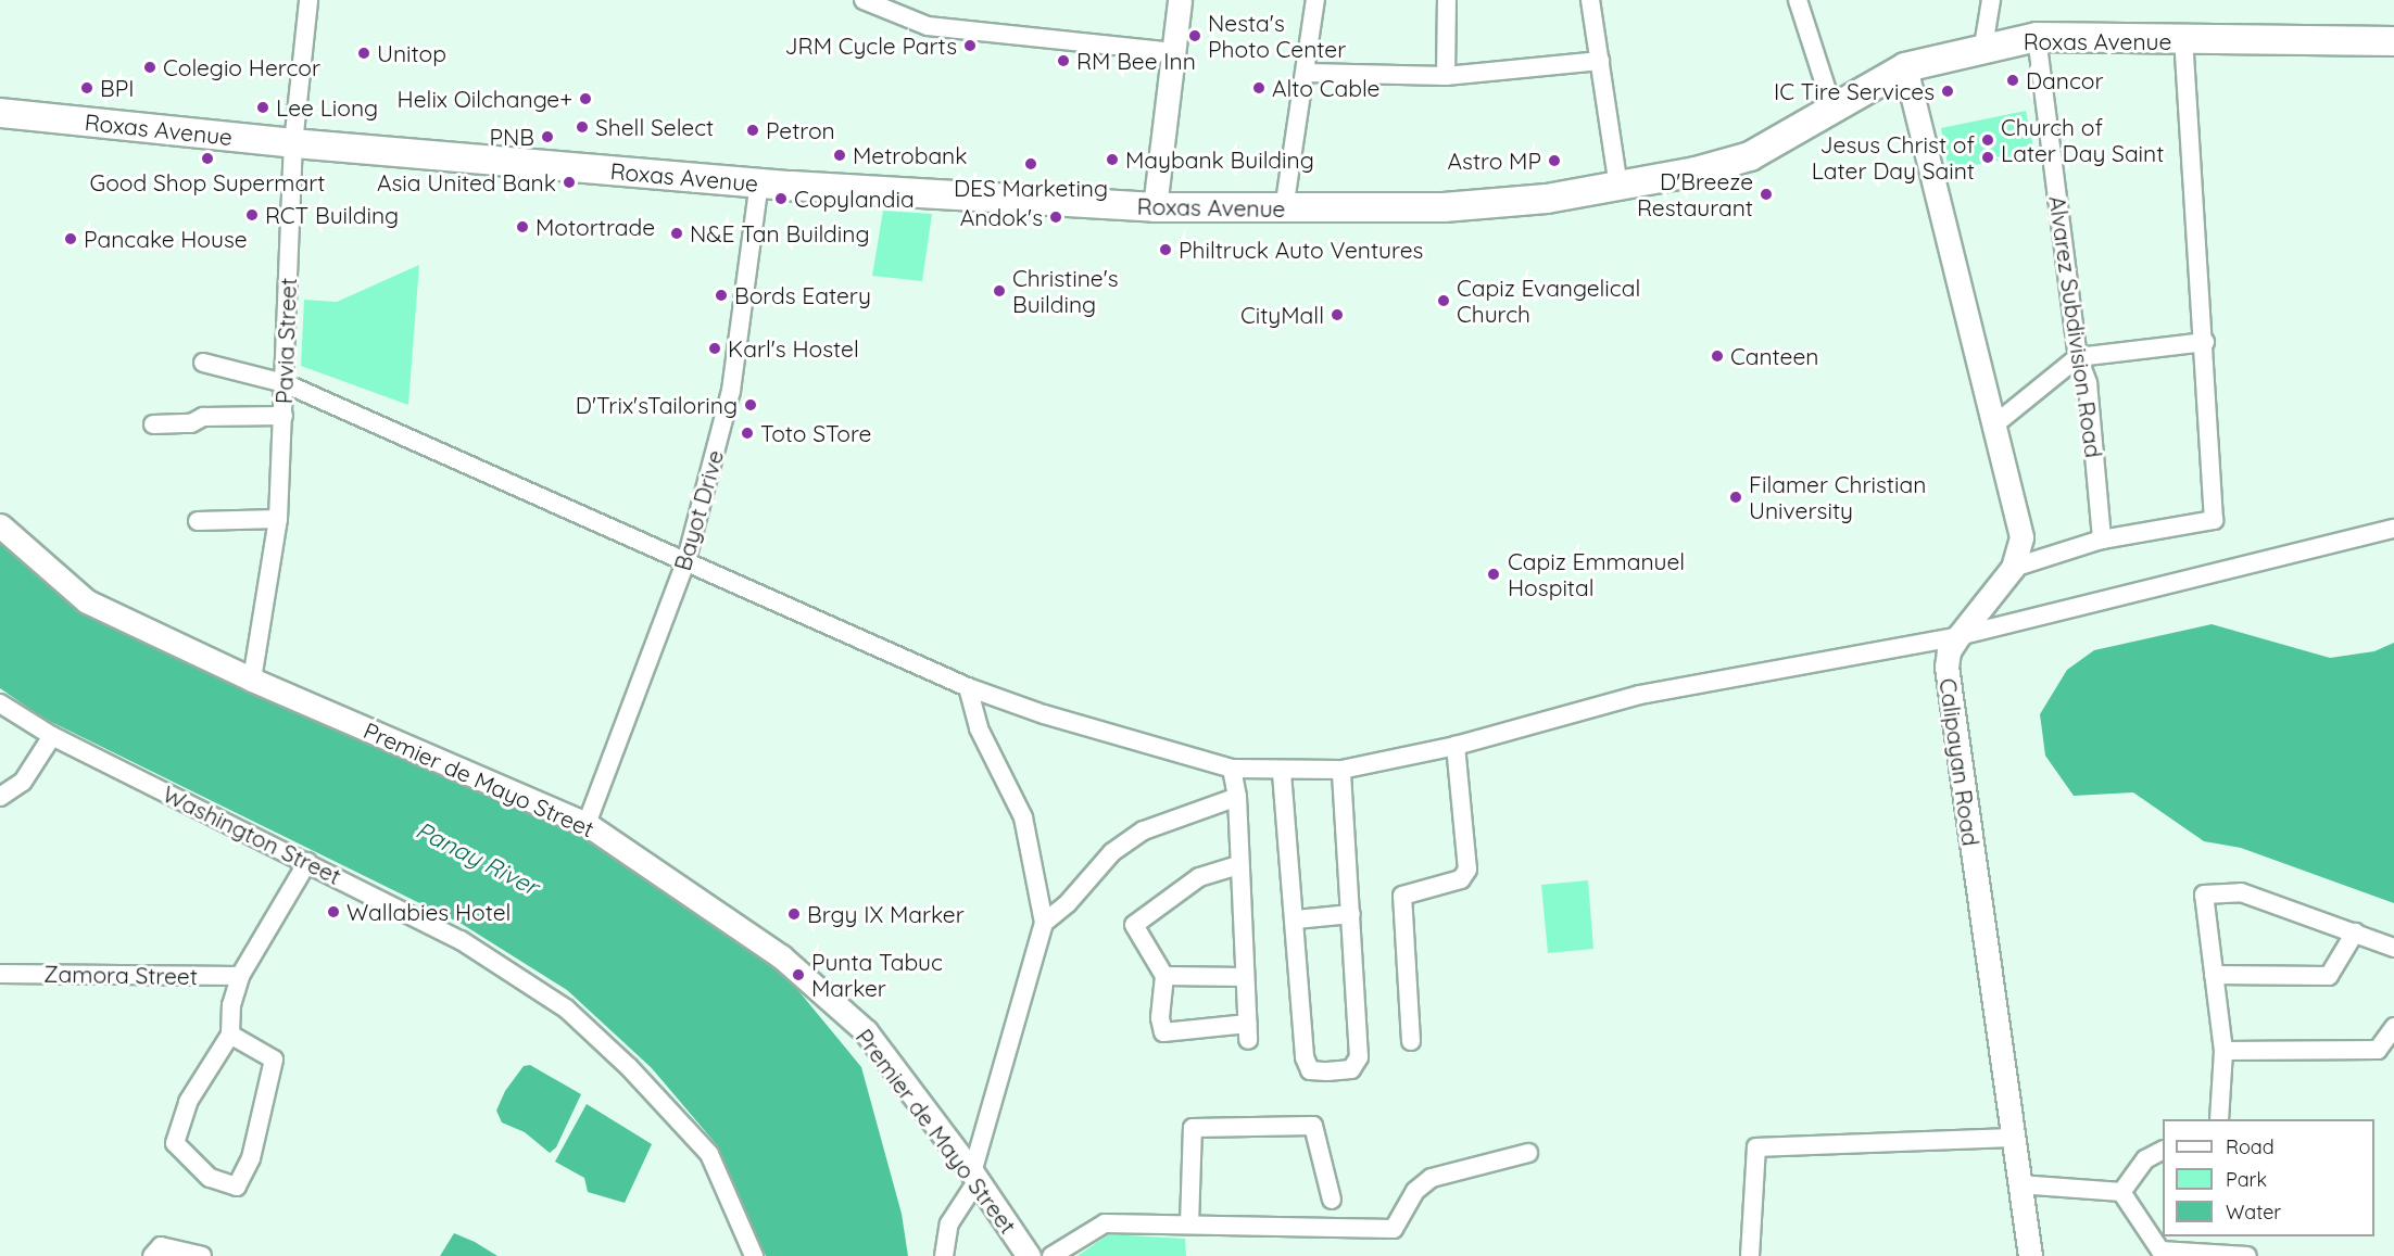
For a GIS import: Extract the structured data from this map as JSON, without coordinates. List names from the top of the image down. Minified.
{"streets":{"highway":["Roxas Avenue"],"main road":["Calipayan Road","Premier de Mayo Street"],"street":["Alvarez Subdivision Road","Pavia Street","Bayot Drive","Washington Street","Zamora Street"]},"crossings":[["Roxas Avenue","Alvarez Subdivision Road"],["Roxas Avenue","Pavia Street"],["Roxas Avenue","Bayot Drive"],["Roxas Avenue","Calipayan Road"],["Pavia Street","Premier de Mayo Street"],["Bayot Drive","Premier de Mayo Street"]],"water":["Panay River"],"places":["Nesta's Photo Center","JRM Cycle Parts","Unitop","RM Bee Inn","Colegio Hercor","Dancor","BPI","Alto Cable","IC Tire Services","Helix Oilchange+","Lee Liong","Shell Select","Petron","PNB","Church of Later Day Saint","Metrobank","Jesus Christ of Later Day Saint","Good Shop Supermart","Maybank Building","Astro MP","DES Marketing","Asia United Bank","D'Breeze Restaurant","Copylandia","RCT Building","Andok's","Motortrade","N&E Tan Building","Pancake House","Philtruck Auto Ventures","Christine's Building","Bords Eatery","Capiz Evangelical Church","CityMall","Karl's Hostel","Canteen","D'Trix'sTailoring","Toto STore","Filamer Christian University","Capiz Emmanuel Hospital","Wallabies Hotel","Brgy IX Marker","Punta Tabuc Marker"],"legend":["Road","Park","Water"]}
